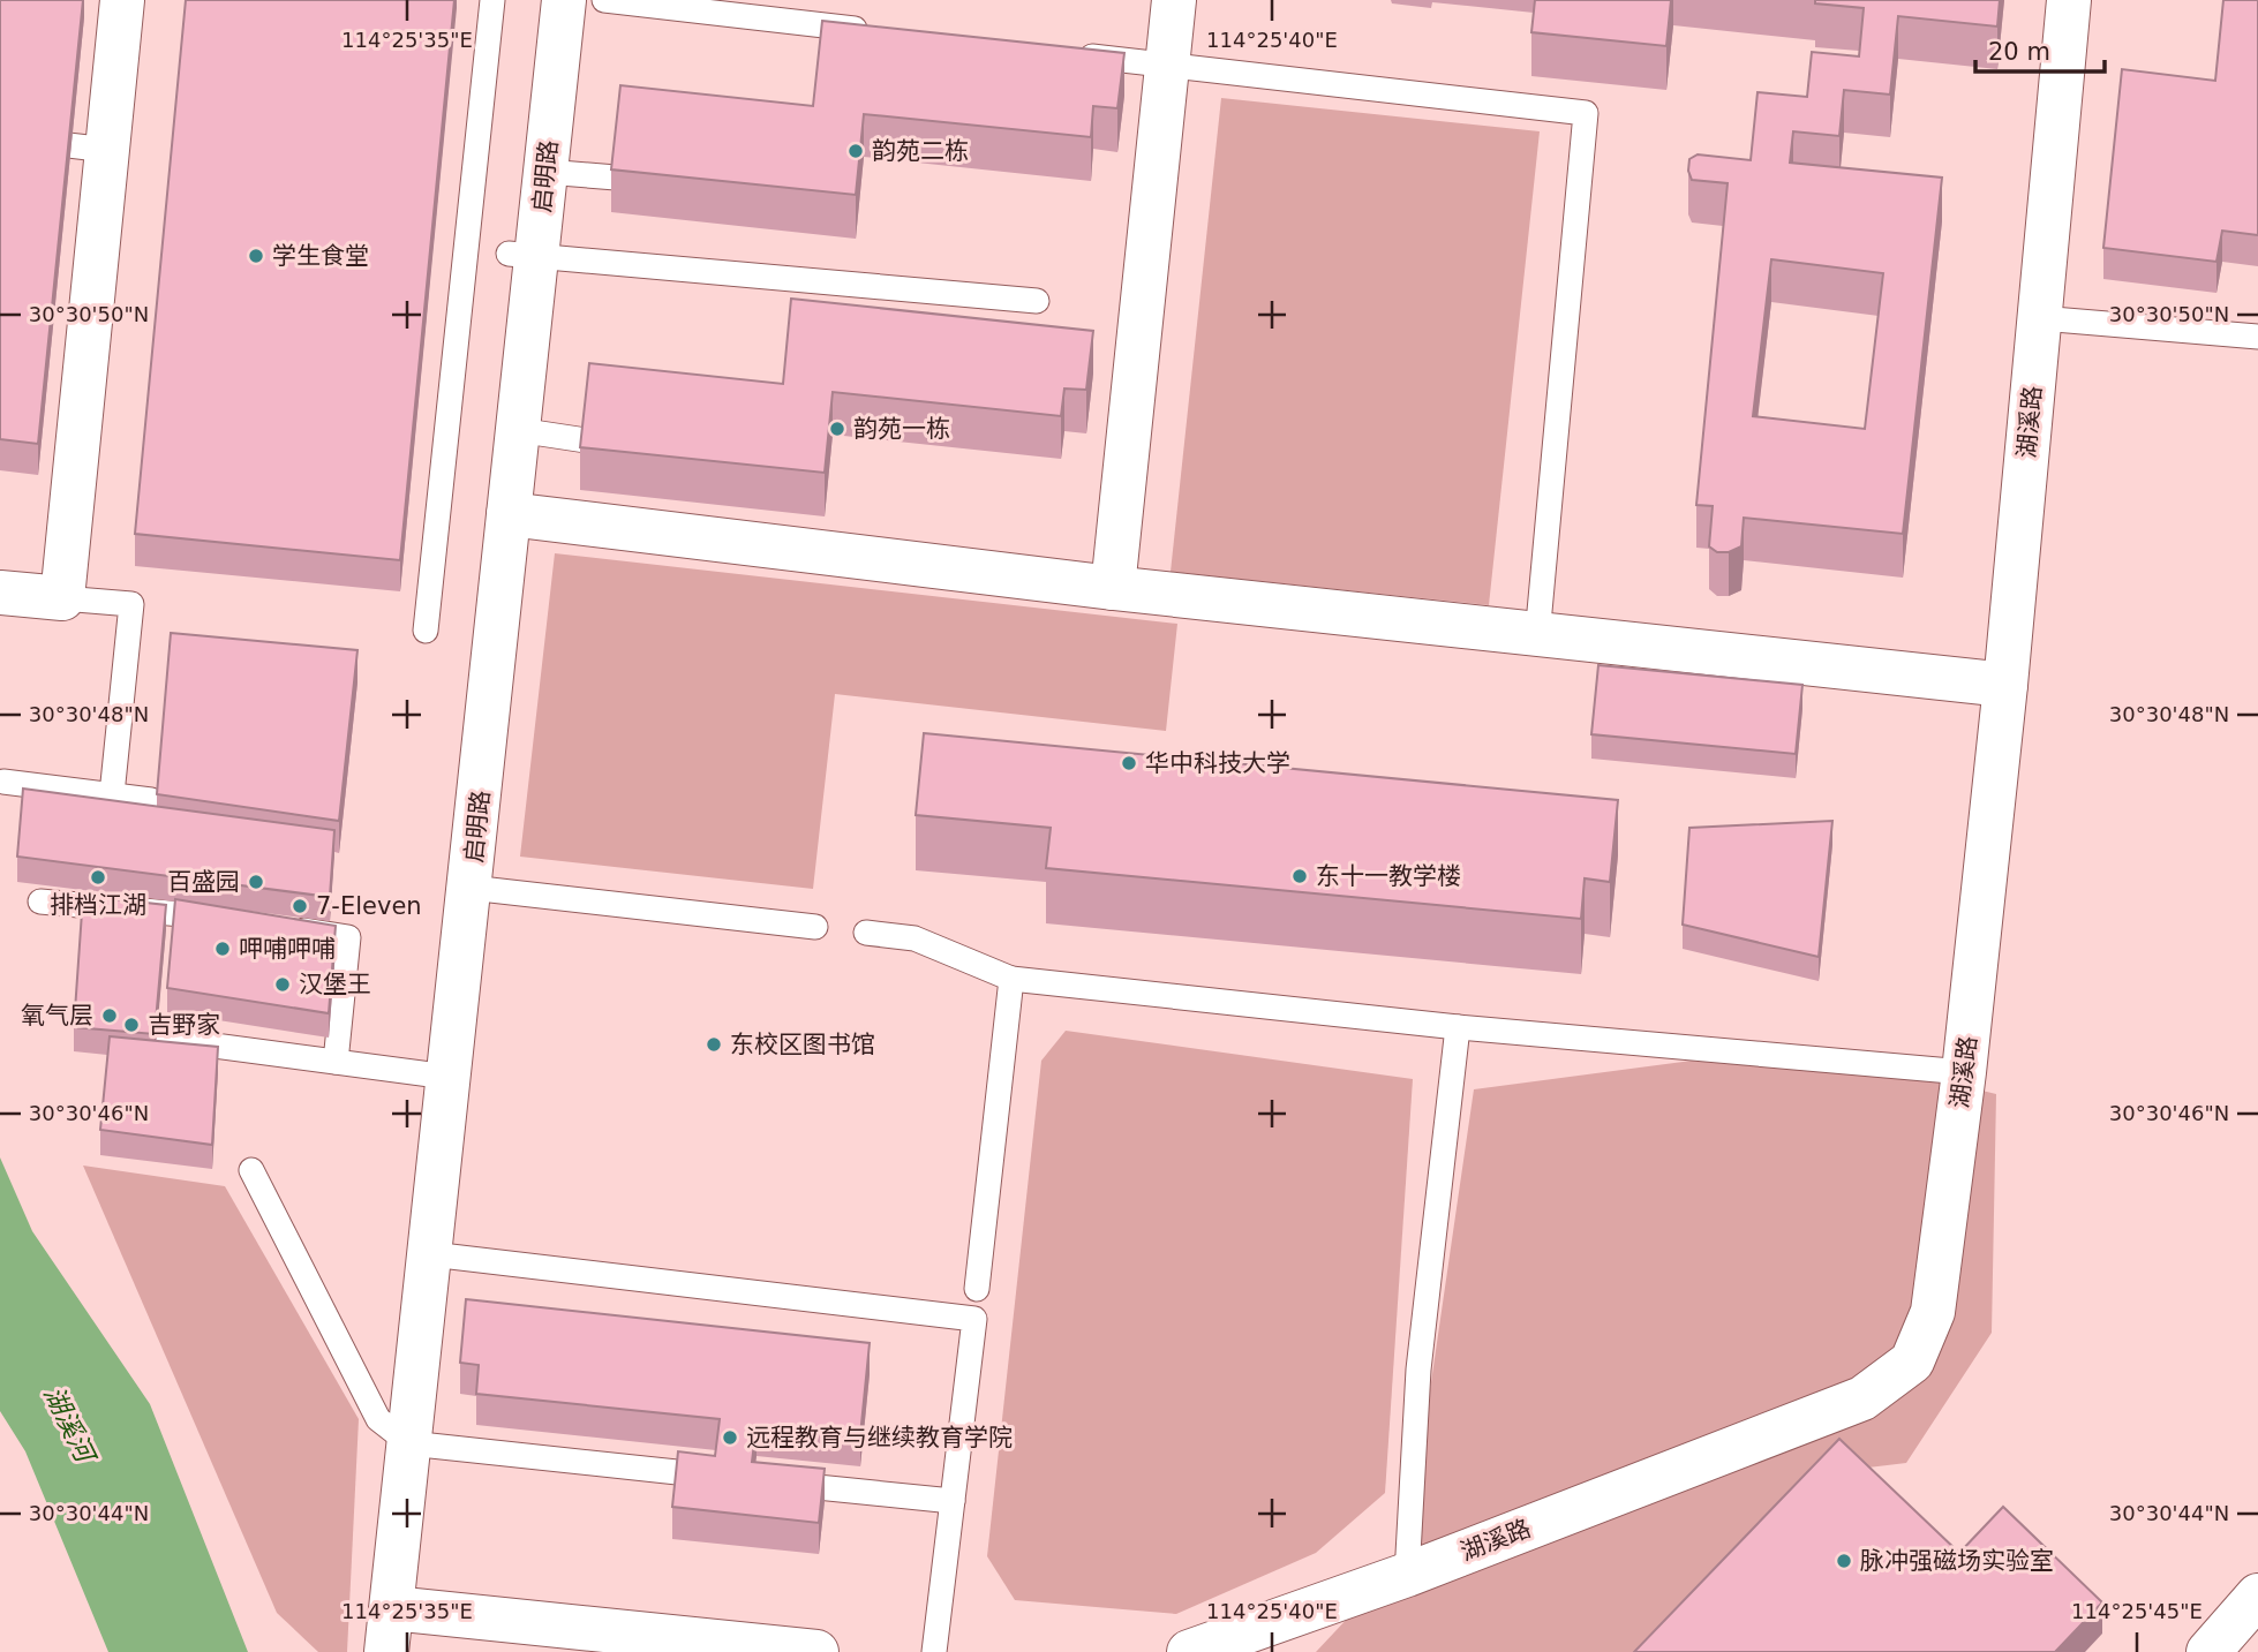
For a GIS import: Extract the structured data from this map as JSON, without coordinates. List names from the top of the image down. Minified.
{"streets":{"street":["启明路","湖溪路"]},"water":["湖溪河"],"places":["韵苑二栋","学生食堂","韵苑一栋","华中科技大学","东十一教学楼","排档江湖","百盛园","7-Eleven","呷哺呷哺","汉堡王","氧气层","吉野家","东校区图书馆","远程教育与继续教育学院","脉冲强磁场实验室"],"scale_bar":"20 m","coordinates":["114°25'35\"E","114°25'40\"E","30°30'50\"N","30°30'48\"N","30°30'46\"N","30°30'44\"N","114°25'45\"E"]}
